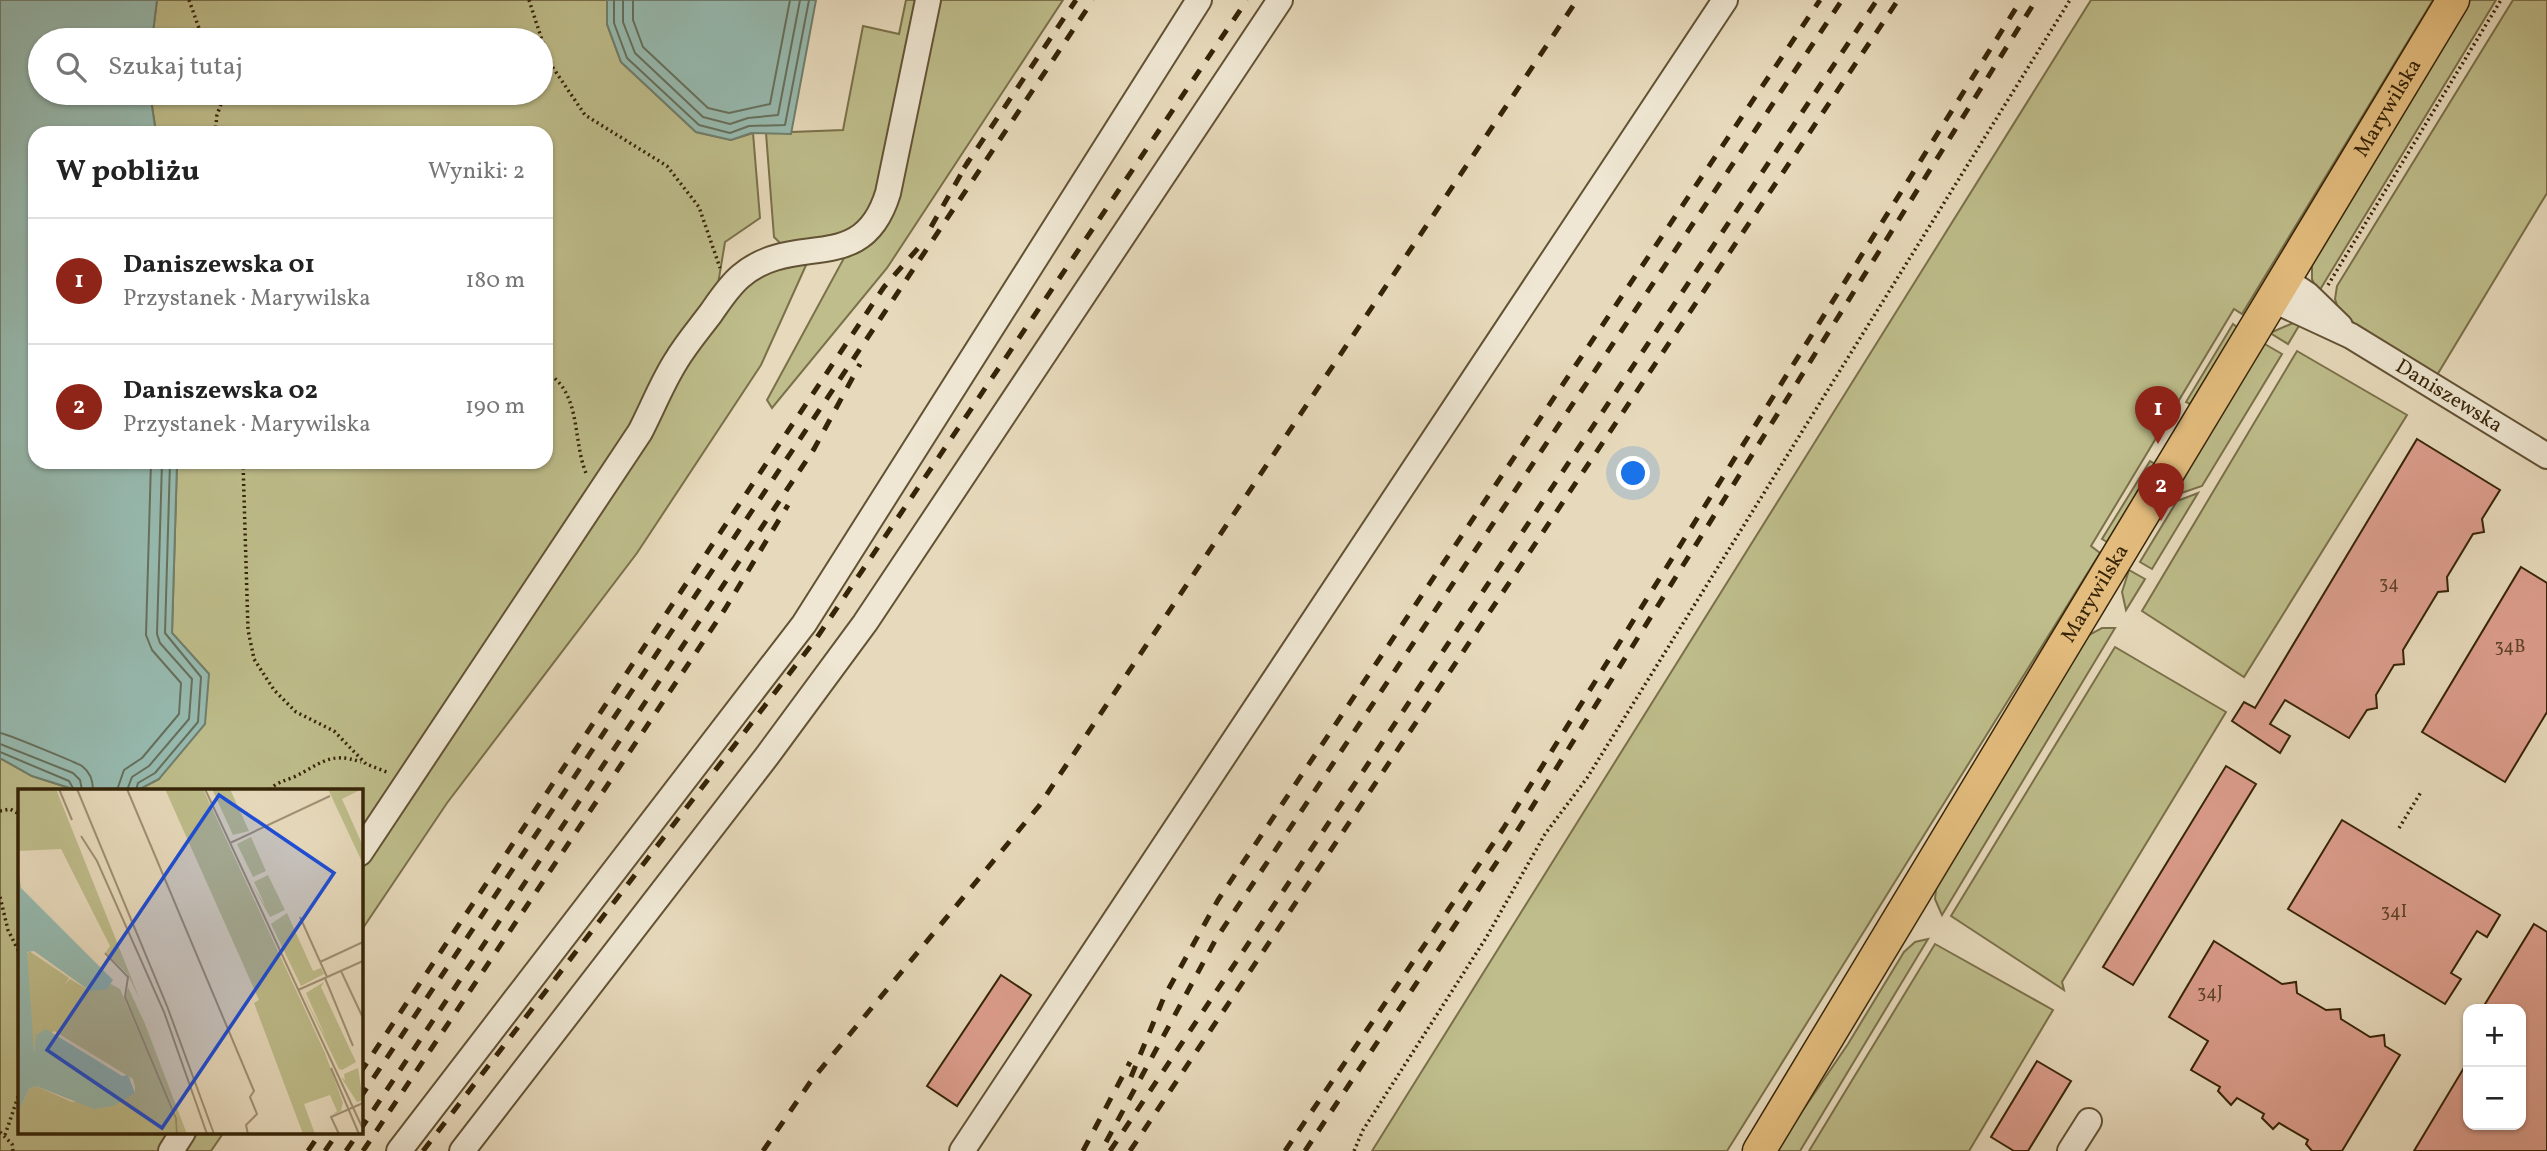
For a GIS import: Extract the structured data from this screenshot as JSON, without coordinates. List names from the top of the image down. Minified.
{"streets":{"main road":["Marywilska"],"street":["Daniszewska"]},"crossings":[["Marywilska","Daniszewska"]],"house_numbers":["34","34B","34I","34J"],"page":{"search":"Szukaj tutaj","heading":["W pobliżu","Wyniki: 2"],"list":[{"mark":"1","name":"Daniszewska 01","note":"Przystanek · Marywilska","value":"180 m"},{"mark":"2","name":"Daniszewska 02","note":"Przystanek · Marywilska","value":"190 m"}],"pins":["1","2"],"map_buttons":["+","−"]}}
